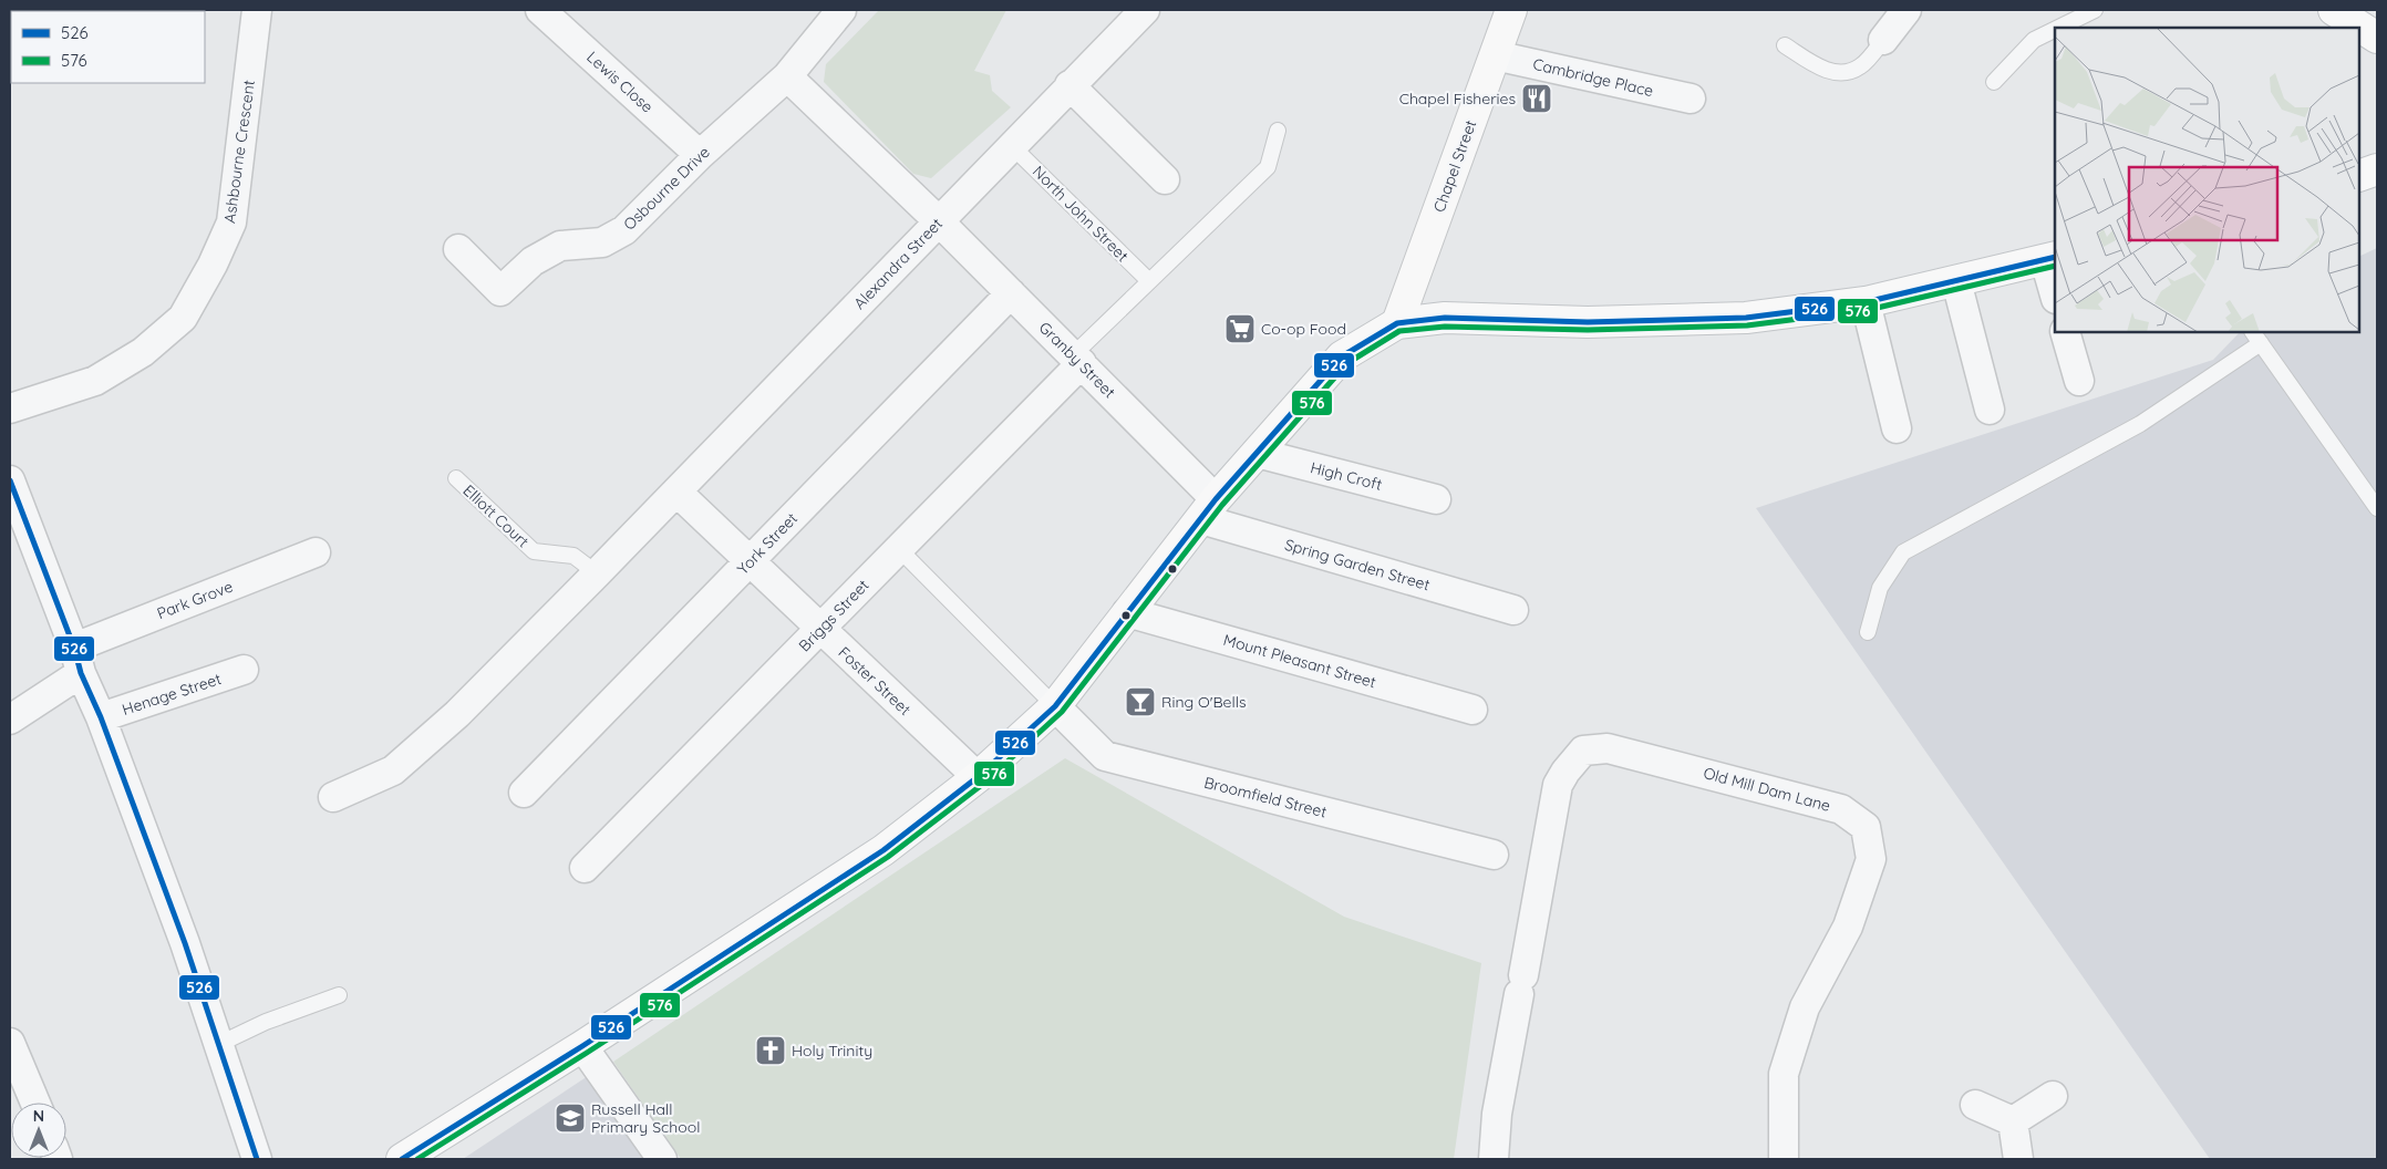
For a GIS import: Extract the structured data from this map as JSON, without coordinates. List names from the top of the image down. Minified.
{"streets":{"main road":["Chapel Street"],"street":["Cambridge Place","Lewis Close","Ashbourne Crescent","Osbourne Drive","Alexandra Street","Granby Street","High Croft","York Street","Spring Garden Street","Park Grove","Briggs Street","Mount Pleasant Street","Foster Street","Henage Street","Old Mill Dam Lane","Broomfield Street"],"lane":["North John Street","Elliott Court"]},"crossings":[["Cambridge Place","Chapel Street"],["Lewis Close","Osbourne Drive"],["North John Street","Alexandra Street"],["Alexandra Street","Granby Street"],["Alexandra Street","Elliott Court"],["Alexandra Street","Foster Street"],["Granby Street","York Street"],["Granby Street","Spring Garden Street"],["Granby Street","Briggs Street"],["York Street","Foster Street"],["Briggs Street","Foster Street"]],"places":{"restaurant":["Chapel Fisheries"],"supermarket":["Co-op Food"],"bar":["Ring O'Bells"],"church":["Holy Trinity"],"school or university":["Russell Hall Primary School"]},"lines":["transit line 526","transit line 576"],"legend":["526","576"],"north":"top"}
